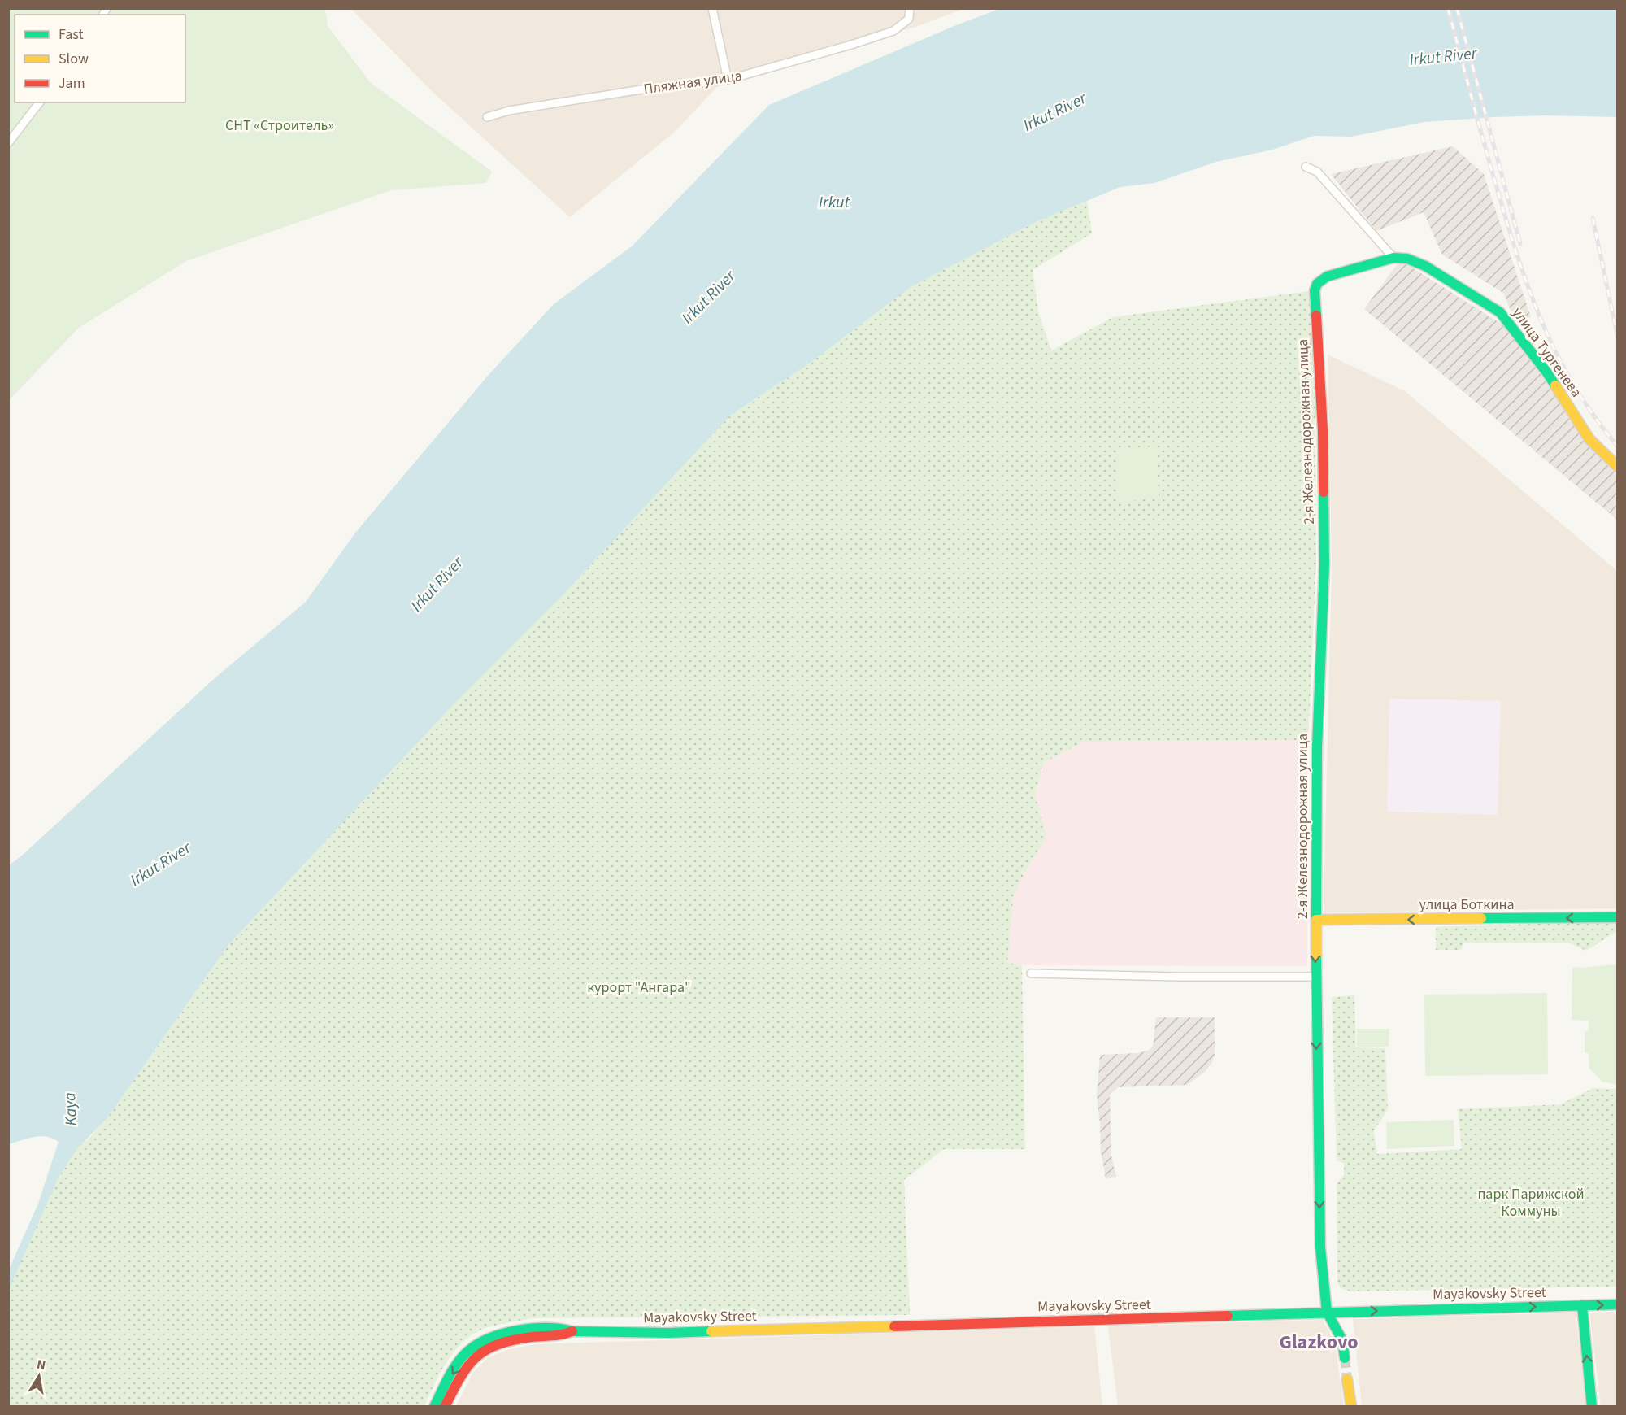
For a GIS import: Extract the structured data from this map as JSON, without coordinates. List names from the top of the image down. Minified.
{"streets":{"main road":["улица Тургенева","2-я Железнодорожная улица","улица Боткина","Mayakovsky Street"],"street":["Пляжная улица"]},"crossings":[["улица Тургенева","2-я Железнодорожная улица"],["2-я Железнодорожная улица","улица Боткина"],["2-я Железнодорожная улица","Mayakovsky Street"]],"one_way":["улица Боткина"],"districts":["Glazkovo"],"water":["Irkut River","Irkut","Kaya"],"parks":["СНТ «Строитель»","курорт \"Ангара\"","парк Парижской Коммуны"],"legend":["Fast","Slow","Jam"],"north":"top"}
